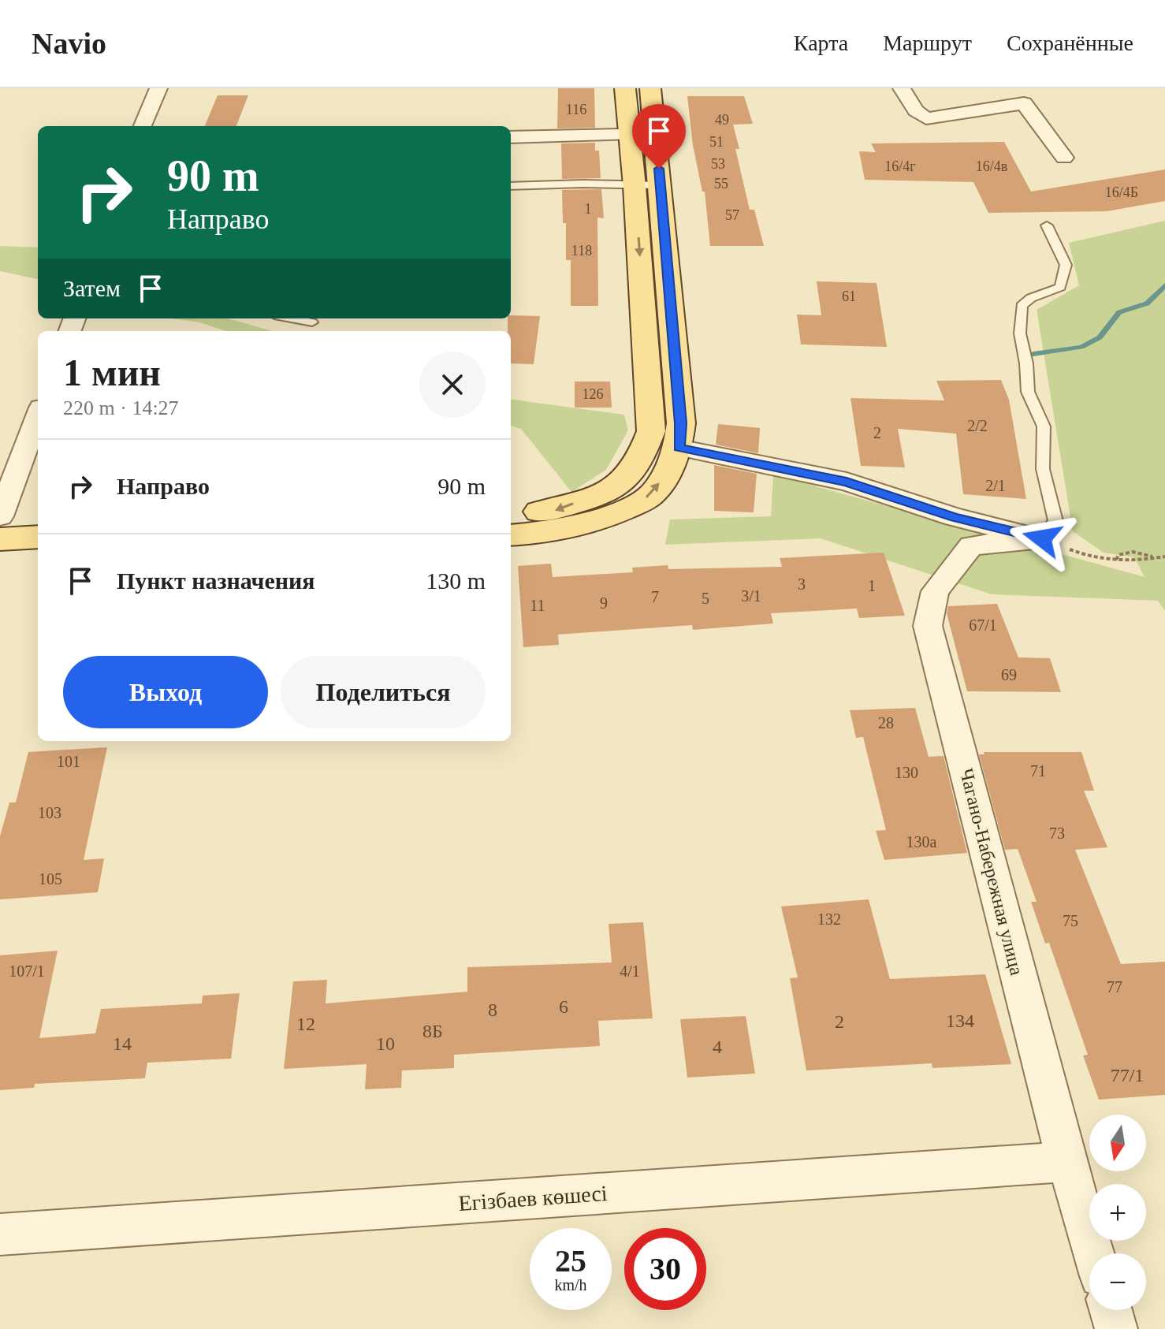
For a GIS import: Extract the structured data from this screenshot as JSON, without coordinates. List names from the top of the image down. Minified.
{"streets":{"street":["Чагано-Набережная улица","Егізбаев көшесі"]},"crossings":[["Чагано-Набережная улица","Егізбаев көшесі"]],"house_numbers":["116","49","51","53","16/4г","16/4в","55","16/4Б","1","57","118","61","126","2/2","2","2/1","3","1","3/1","7","5","9","11","67/1","69","28","101","71","130","103","73","130а","105","132","75","107/1","4/1","77","6","8","134","2","12","8Б","14","10","4","77/1"],"north":"bottom","page":{"header":"Navio","nav":["Карта","Маршрут","Сохранённые"],"turn":["90 m","Направо"],"then":"Затем","heading":["1 мин","220 m · 14:27"],"list":[{"name":"Направо","value":"90 m"},{"name":"Пункт назначения","value":"130 m"}],"buttons":["Выход","Поделиться"],"map_buttons":["+","−"],"speed":"25 km/h","limit":"30"}}
